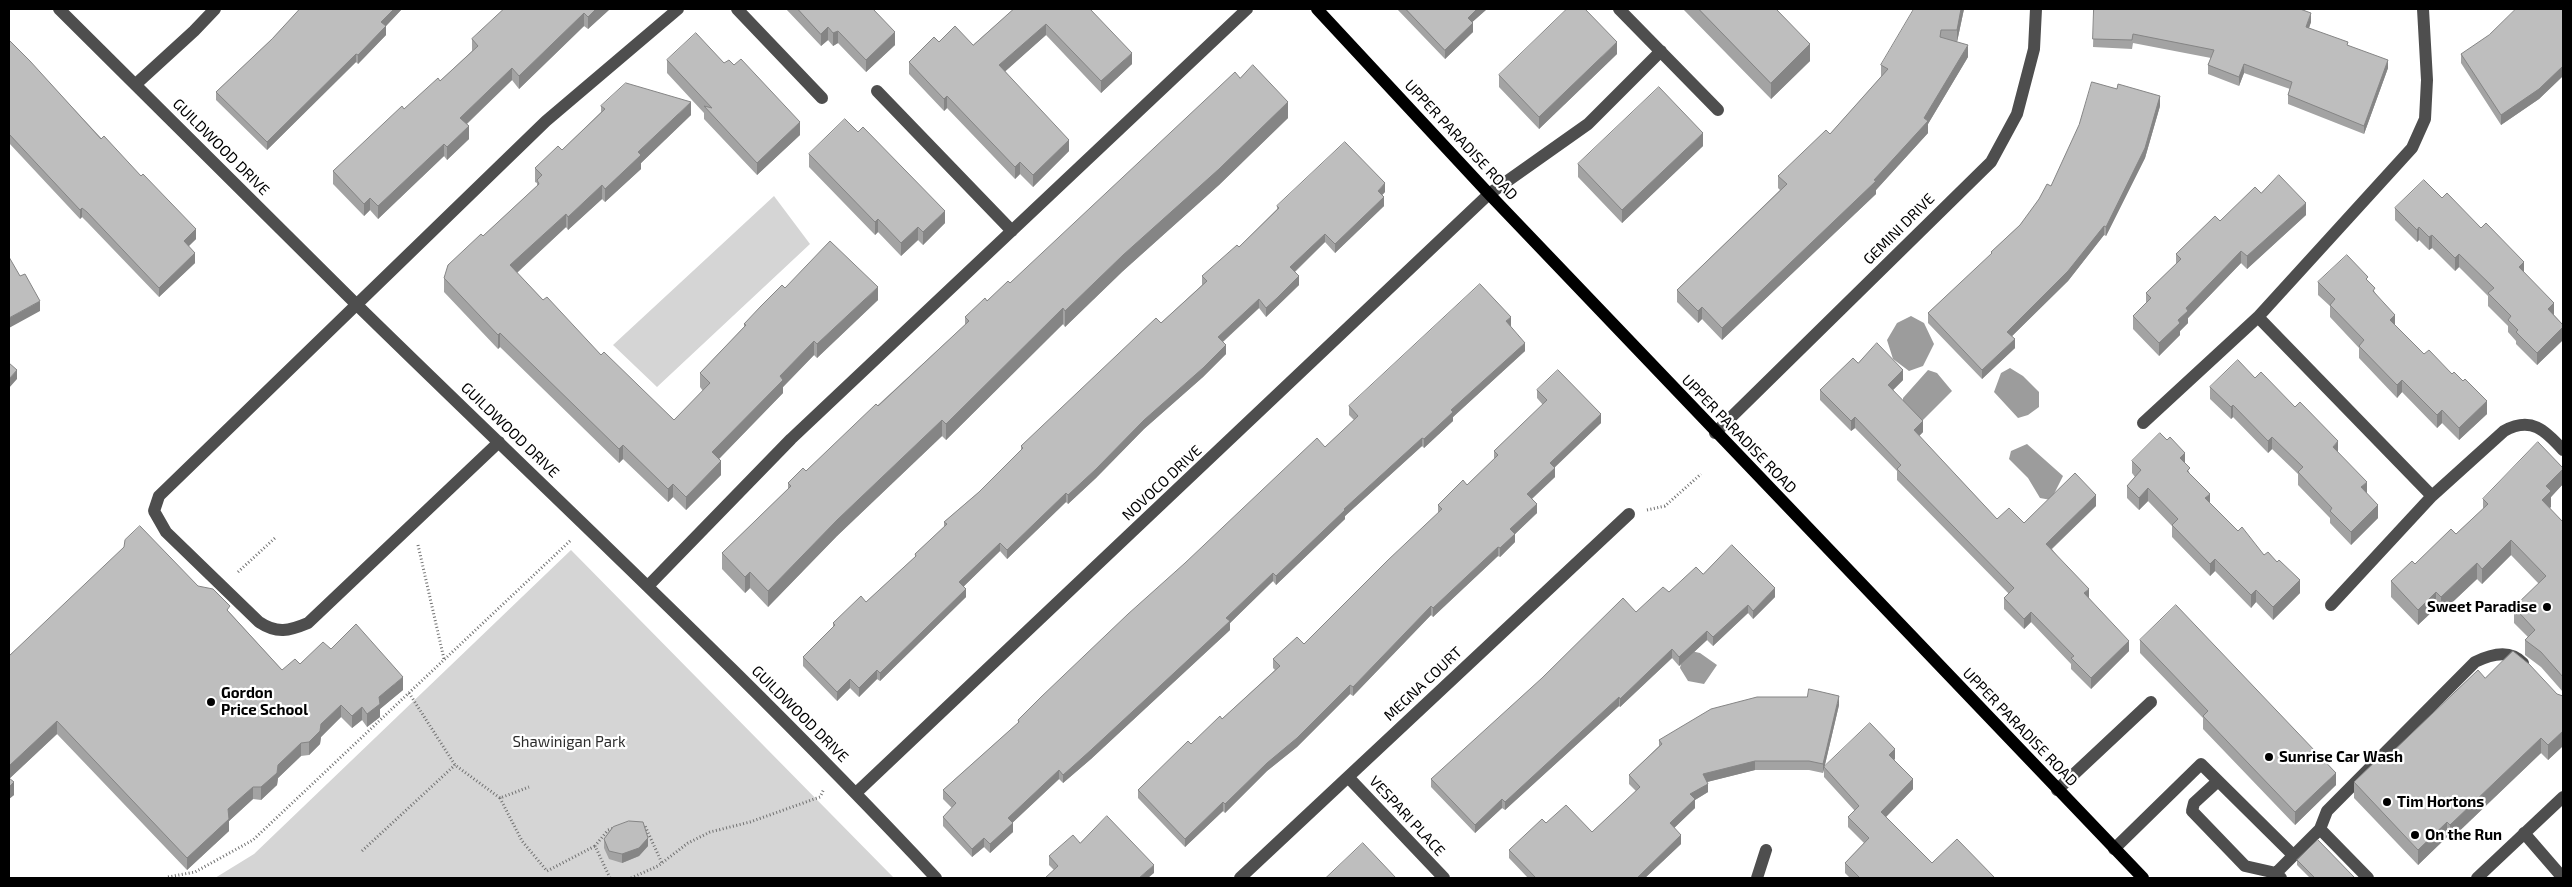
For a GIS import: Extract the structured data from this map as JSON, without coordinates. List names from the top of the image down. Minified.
{"streets":{"main road":["UPPER PARADISE ROAD"],"street":["GUILDWOOD DRIVE","GEMINI DRIVE","NOVOCO DRIVE","MEGNA COURT","VESPARI PLACE"]},"crossings":[["UPPER PARADISE ROAD","GEMINI DRIVE"],["UPPER PARADISE ROAD","NOVOCO DRIVE"],["GUILDWOOD DRIVE","NOVOCO DRIVE"],["MEGNA COURT","VESPARI PLACE"]],"parks":["Shawinigan Park"],"places":["Sweet Paradise","Gordon Price School","Sunrise Car Wash","Tim Hortons","On the Run"]}
